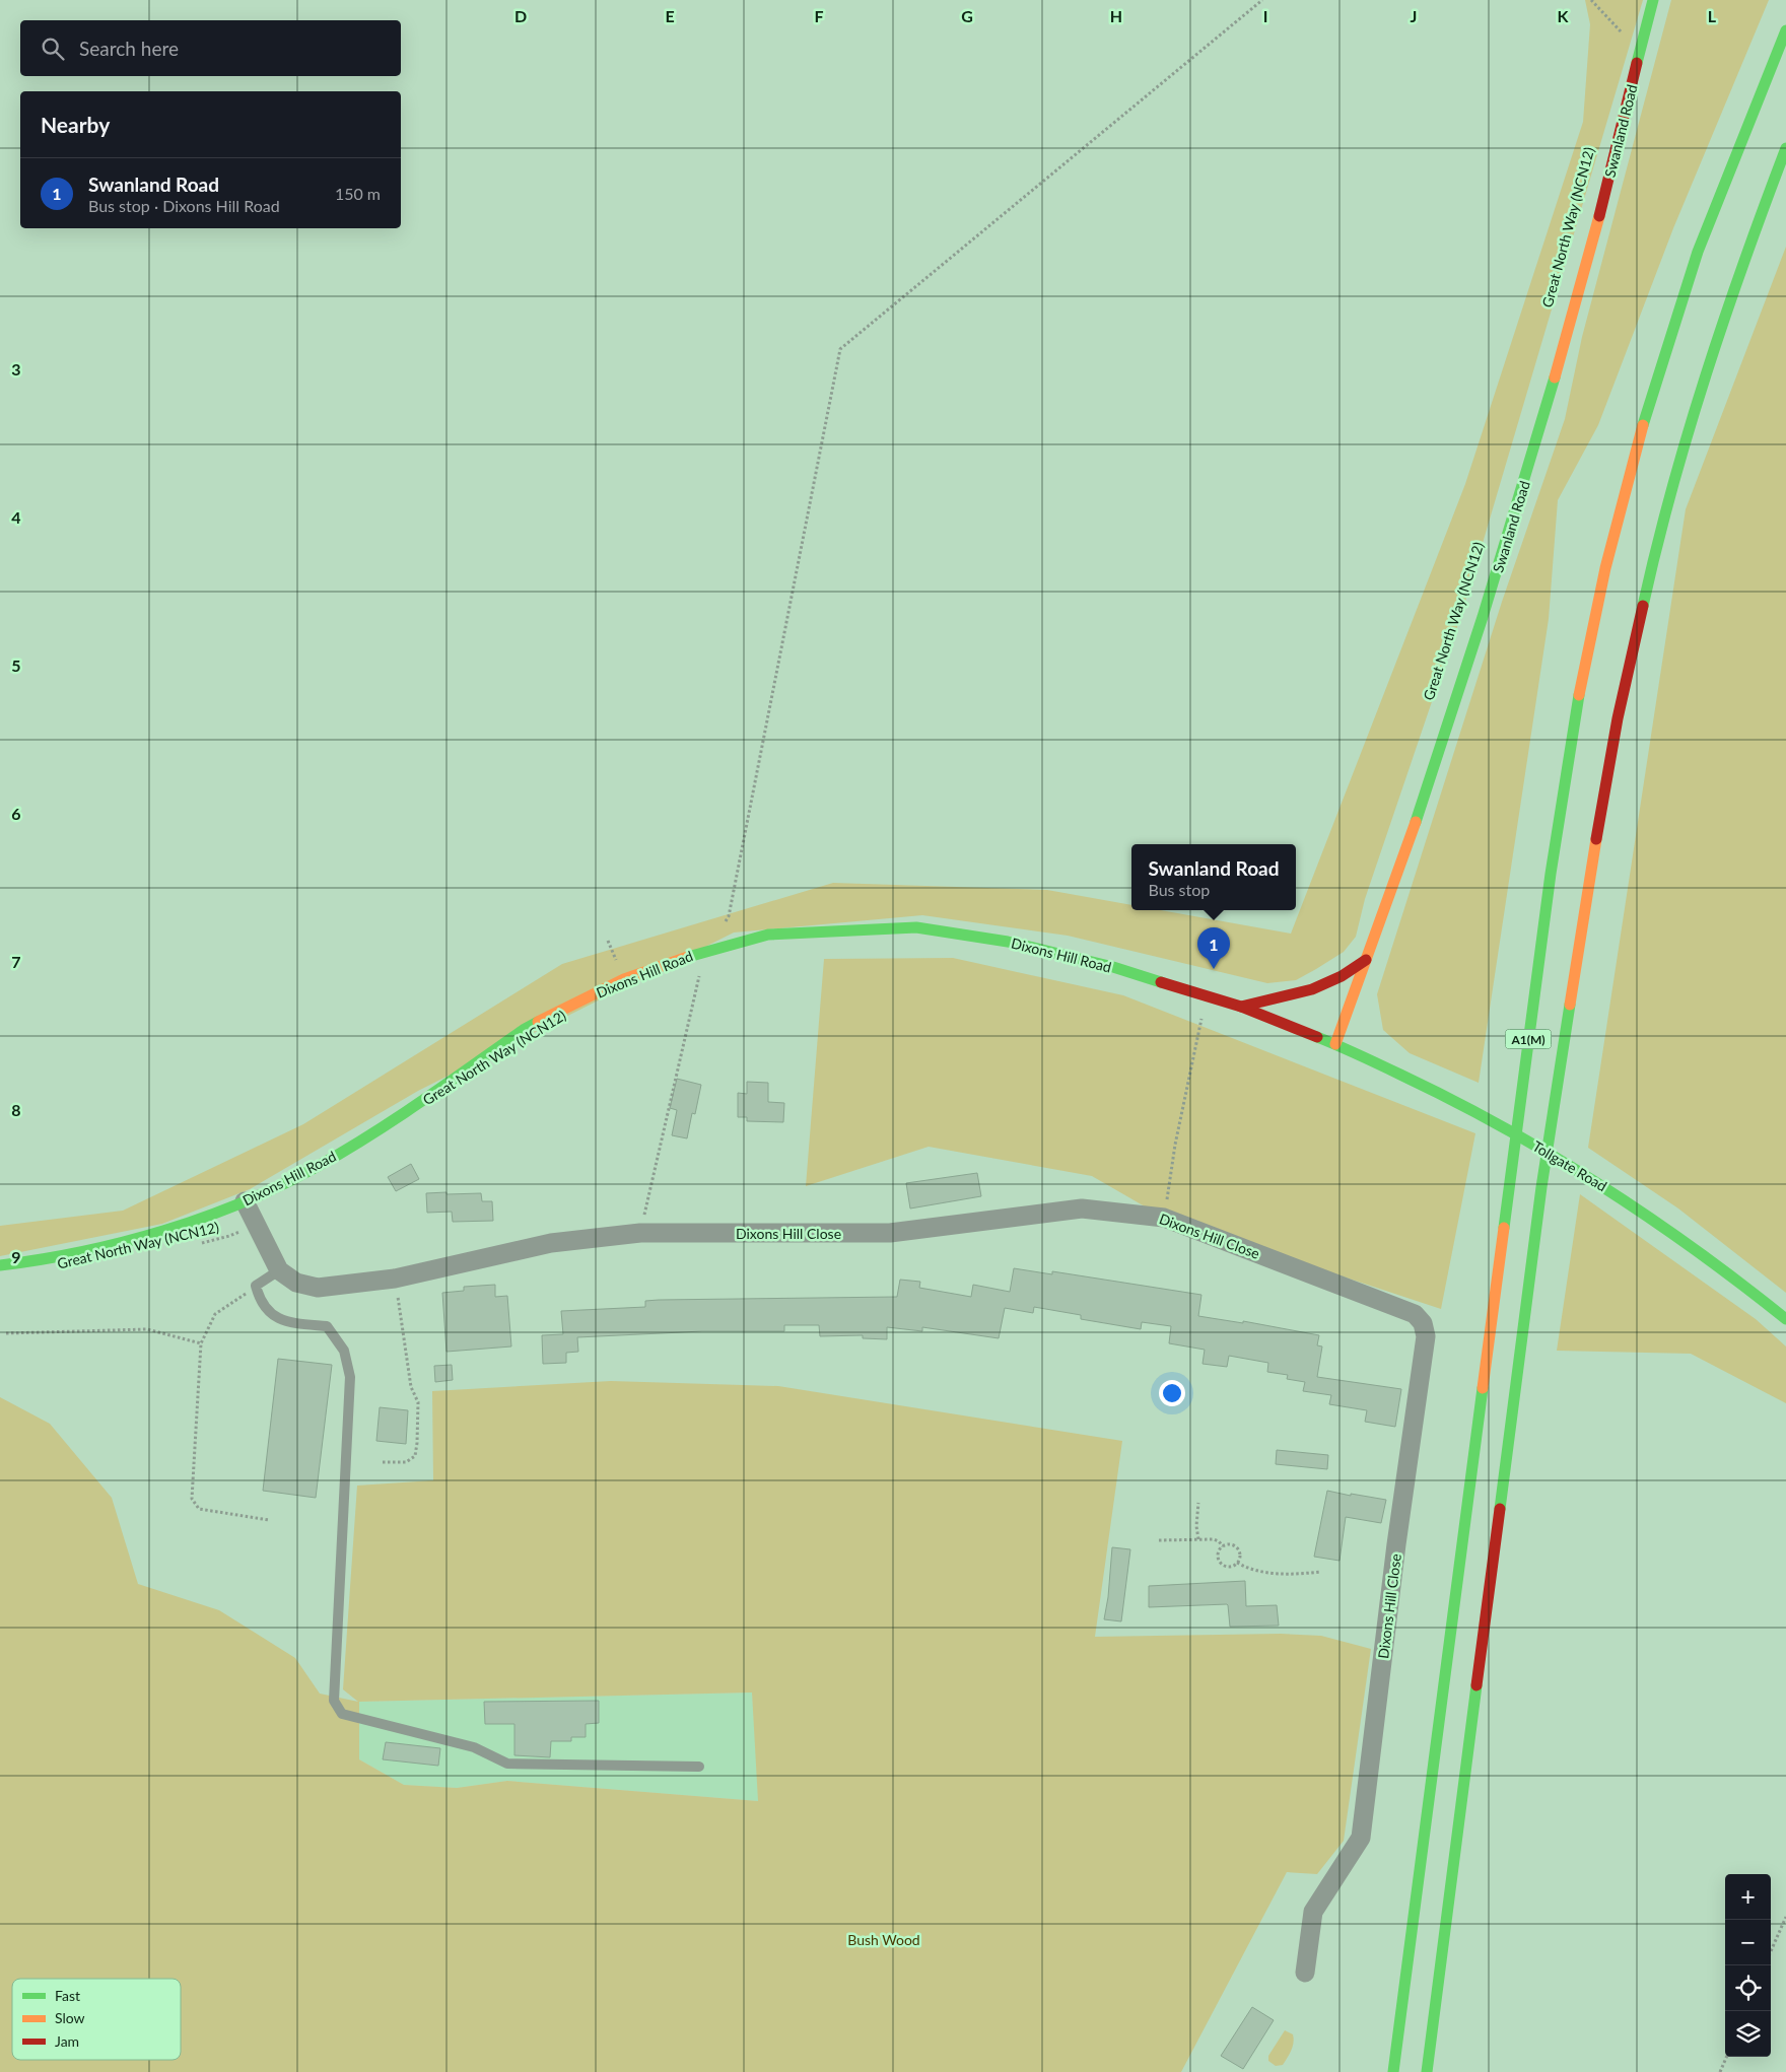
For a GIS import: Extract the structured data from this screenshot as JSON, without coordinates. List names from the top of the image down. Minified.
{"streets":{"main road":["Swanland Road","Dixons Hill Road","A1(M)","Tollgate Road"],"street":["Dixons Hill Close"],"path":["Great North Way (NCN12)"]},"crossings":[["Swanland Road","Dixons Hill Road"],["Swanland Road","Tollgate Road"],["Dixons Hill Road","Tollgate Road"]],"parks":["Bush Wood"],"legend":["Fast","Slow","Jam"],"page":{"search":"Search here","heading":"Nearby","list":[{"mark":"1","name":"Swanland Road","note":"Bus stop · Dixons Hill Road","value":"150 m"}],"popup":["Swanland Road","Bus stop"],"pins":"1","map_buttons":["+","−"]},"grid":{"columns":["D","E","F","G","H","I","J","K","L"],"rows":["3","4","5","6","7","8","9"]}}
